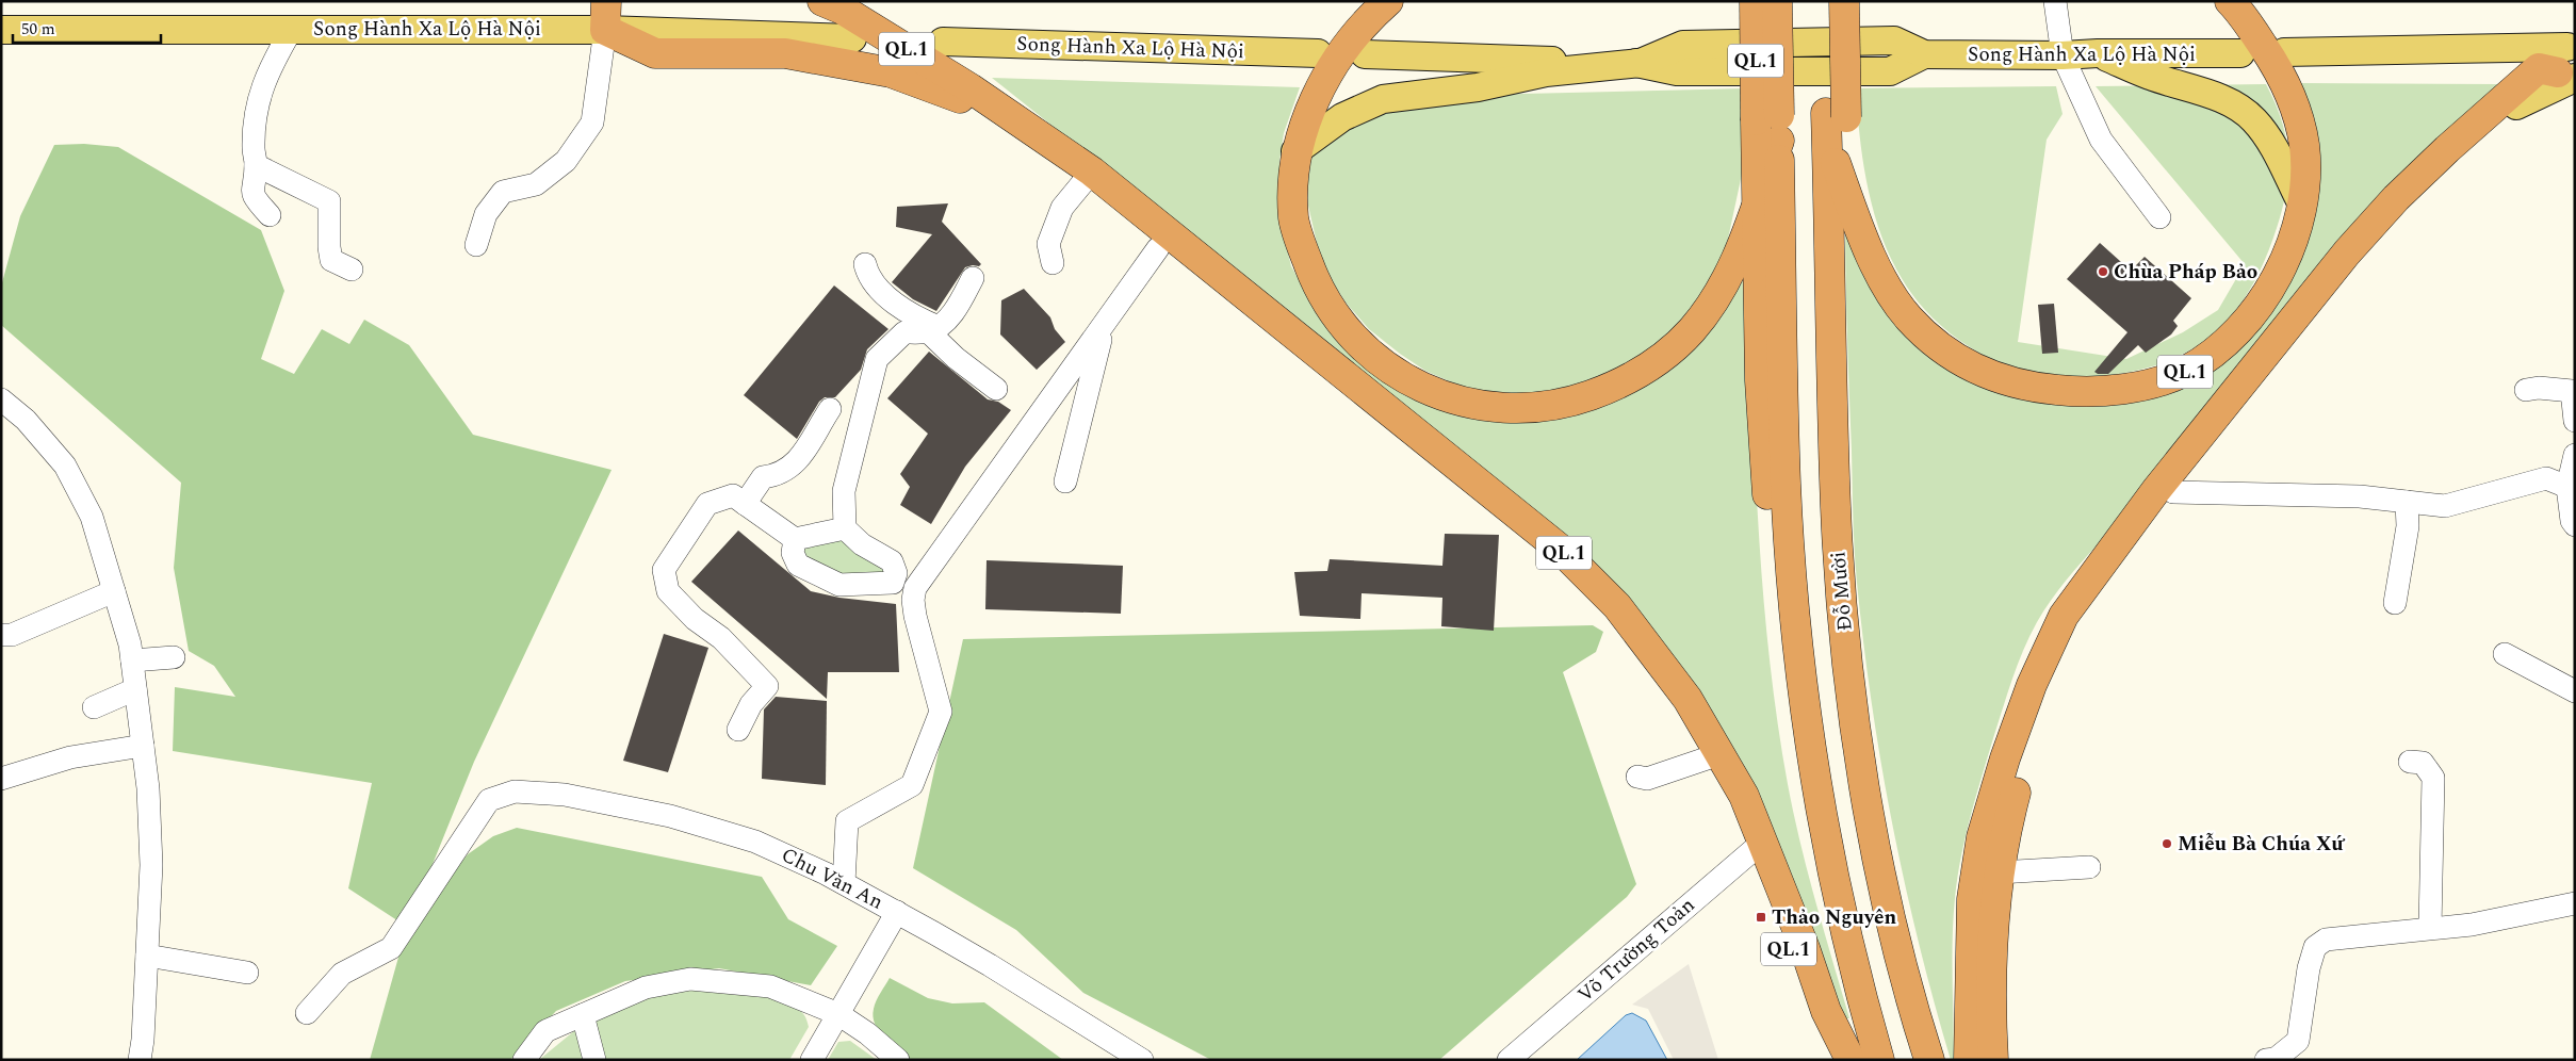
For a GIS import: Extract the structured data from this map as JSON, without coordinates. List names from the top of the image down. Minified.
{"streets":{"highway":["QL.1","Đỗ Mười"],"main road":["Song Hành Xa Lộ Hà Nội"],"street":["Chu Văn An","Võ Trường Toản"]},"crossings":[["QL.1","Đỗ Mười"],["QL.1","Võ Trường Toản"]],"places":{"other":["Chùa Pháp Bảo","Miễu Bà Chúa Xứ"],"transit":["Thảo Nguyên"]},"scale_bar":"50 m"}
